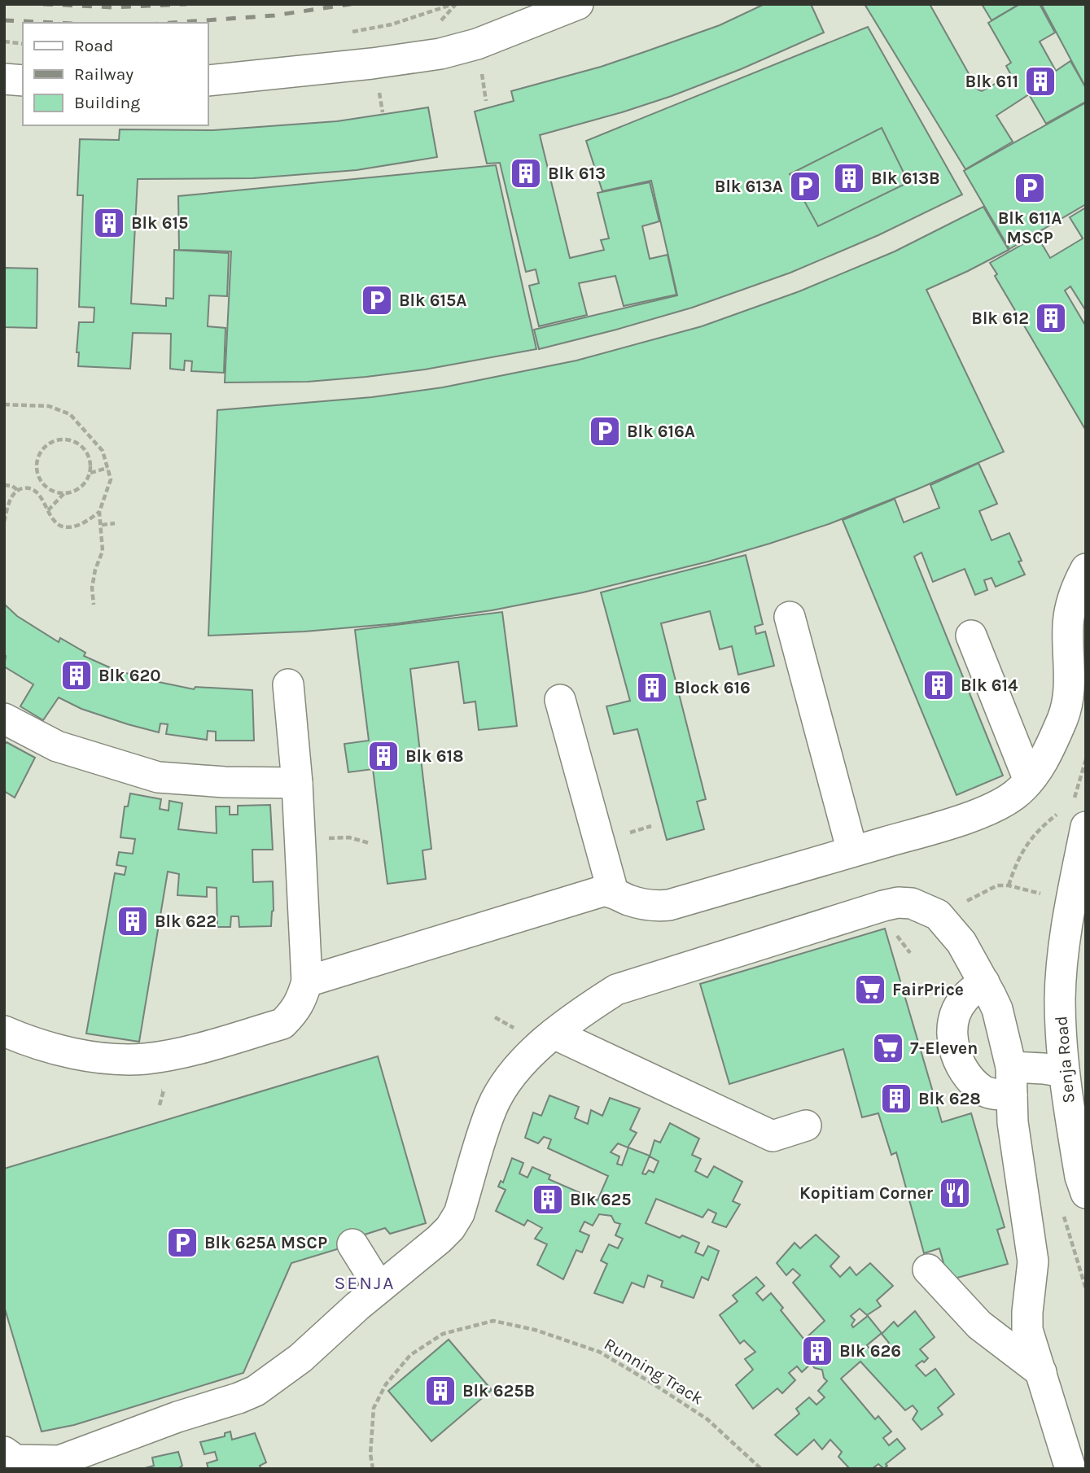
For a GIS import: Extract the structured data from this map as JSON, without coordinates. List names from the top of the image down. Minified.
{"streets":{"street":["Senja Road"],"path":["Running Track"]},"districts":["SENJA"],"places":{"building":["Blk 611","Blk 613","Blk 613B","Blk 615","Blk 612","Blk 620","Blk 614","Block 616","Blk 618","Blk 622","Blk 628","Blk 625","Blk 626","Blk 625B"],"parking":["Blk 613A","Blk 611A MSCP","Blk 615A","Blk 616A","Blk 625A MSCP"],"supermarket":["FairPrice","7-Eleven"],"restaurant":["Kopitiam Corner"]},"legend":["Road","Railway","Building"]}
